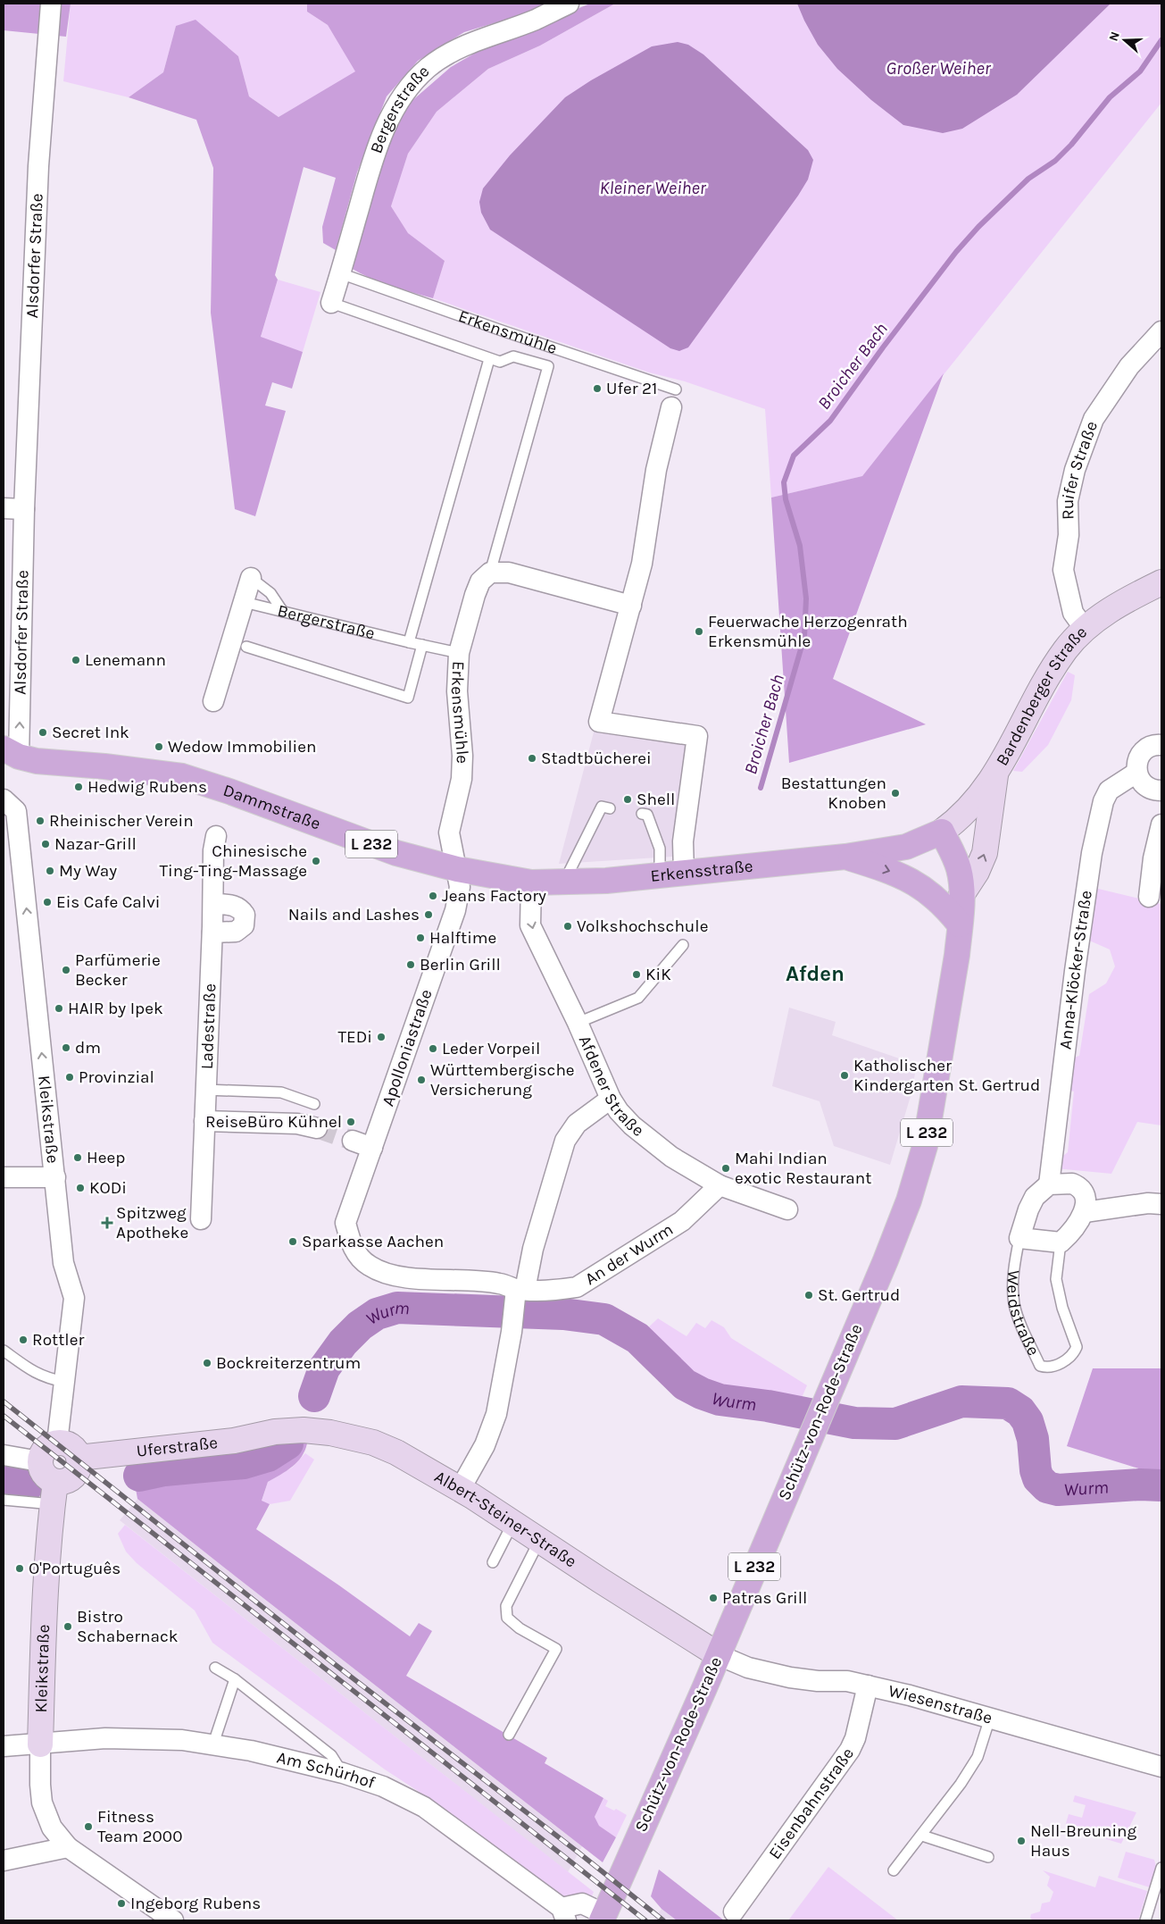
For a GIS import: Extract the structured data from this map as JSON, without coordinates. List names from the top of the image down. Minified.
{"streets":{"main road":["Dammstraße","L 232","Erkensstraße","Schütz-von-Rode-Straße"],"street":["Bergerstraße","Alsdorfer Straße","Erkensmühle","Ruifer Straße","Bardenberger Straße","Anna-Klöcker-Straße","Ladestraße","Apolloniastraße","Afdener Straße","Kleikstraße","An der Wurm","Weidstraße","Uferstraße","Albert-Steiner-Straße","Wiesenstraße","Am Schürhof","Eisenbahnstraße"]},"crossings":[["Bergerstraße","Erkensmühle"],["Alsdorfer Straße","Dammstraße"],["Erkensmühle","Dammstraße"],["Erkensmühle","Erkensstraße"],["Erkensmühle","Apolloniastraße"],["Ruifer Straße","Bardenberger Straße"],["Bardenberger Straße","Erkensstraße"],["Bardenberger Straße","Schütz-von-Rode-Straße"],["Dammstraße","Erkensstraße"],["Dammstraße","Apolloniastraße"],["Erkensstraße","Apolloniastraße"],["Erkensstraße","Afdener Straße"],["Erkensstraße","Schütz-von-Rode-Straße"],["Anna-Klöcker-Straße","Weidstraße"],["Apolloniastraße","An der Wurm"],["Afdener Straße","An der Wurm"],["Kleikstraße","Uferstraße"],["Kleikstraße","Am Schürhof"],["Schütz-von-Rode-Straße","Albert-Steiner-Straße"],["Schütz-von-Rode-Straße","Wiesenstraße"],["Uferstraße","Albert-Steiner-Straße"],["Albert-Steiner-Straße","Wiesenstraße"],["Wiesenstraße","Eisenbahnstraße"]],"districts":["Afden"],"water":["Großer Weiher","Kleiner Weiher","Broicher Bach","Wurm"],"places":{"other":["Ufer 21","Feuerwache Herzogenrath Erkensmühle","Lenemann","Secret Ink","Wedow Immobilien","Stadtbücherei","Hedwig Rubens","Bestattungen Knoben","Shell","Rheinischer Verein","Nazar-Grill","Chinesische Ting-Ting-Massage","My Way","Jeans Factory","Eis Cafe Calvi","Nails and Lashes","Volkshochschule","Halftime","Berlin Grill","Parfümerie Becker","KiK","HAIR by Ipek","TEDi","dm","Leder Vorpeil","Katholischer Kindergarten St. Gertrud","Provinzial","Württembergische Versicherung","ReiseBüro Kühnel","Heep","Mahi Indian exotic Restaurant","KODi","Sparkasse Aachen","St. Gertrud","Rottler","Bockreiterzentrum","O'Português","Patras Grill","Bistro Schabernack","Fitness Team 2000","Nell-Breuning Haus","Ingeborg Rubens"],"health":["Spitzweg Apotheke"]},"north":"left"}
